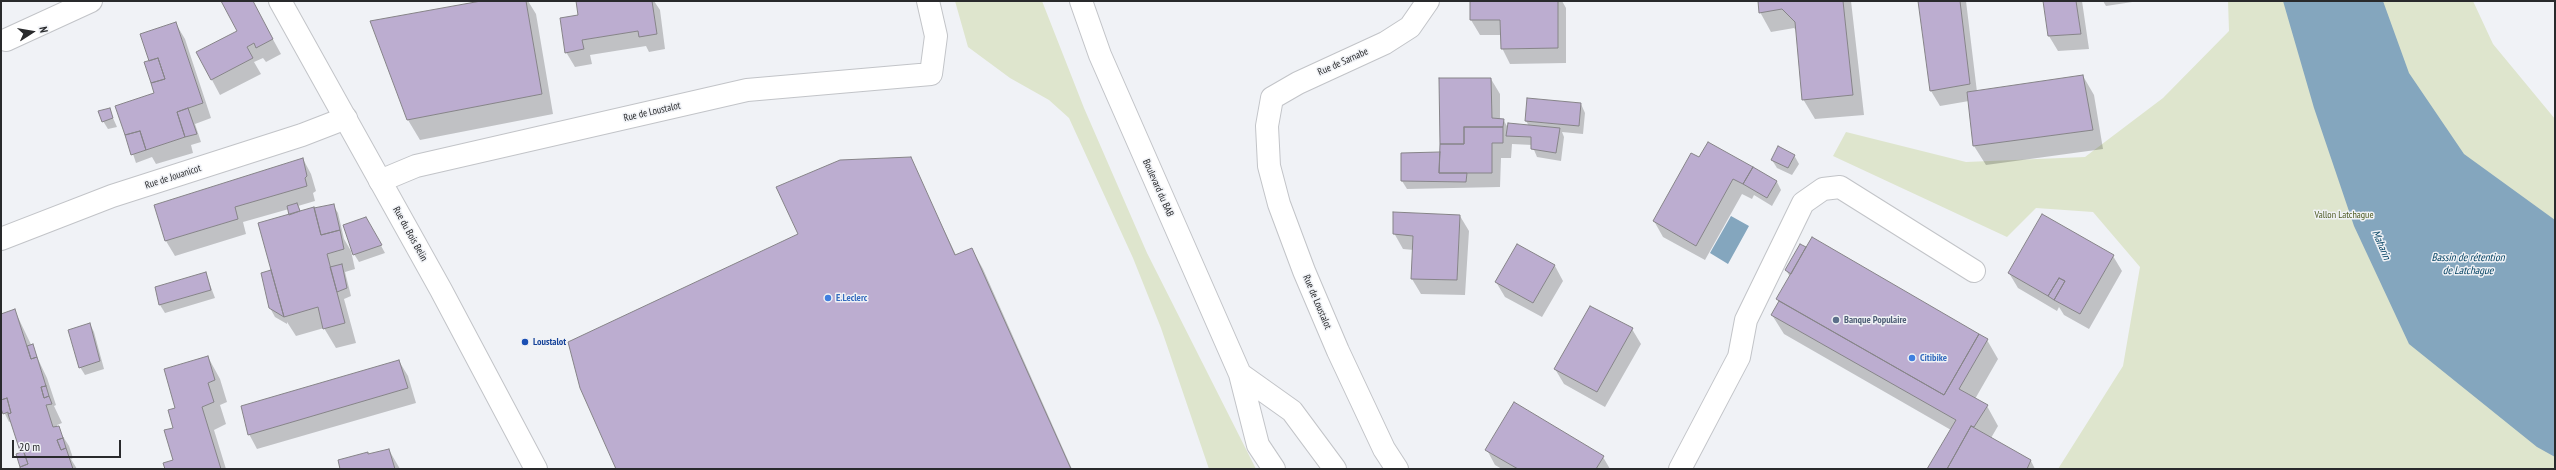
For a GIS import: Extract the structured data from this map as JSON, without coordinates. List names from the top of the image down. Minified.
{"streets":{"street":["Rue de Sarnabe","Rue de Loustalot","Rue de Jouanicot","Boulevard du BAB","Rue du Bois Belin"]},"crossings":[["Rue de Sarnabe","Rue de Loustalot"],["Rue de Loustalot","Rue du Bois Belin"],["Rue de Jouanicot","Rue du Bois Belin"]],"water":["Maharin","Bassin de rétention de Latchague"],"parks":["Vallon Latchague"],"places":["E.Leclerc","Banque Populaire","Loustalot","Citibike"],"scale_bar":"20 m","north":"right"}
